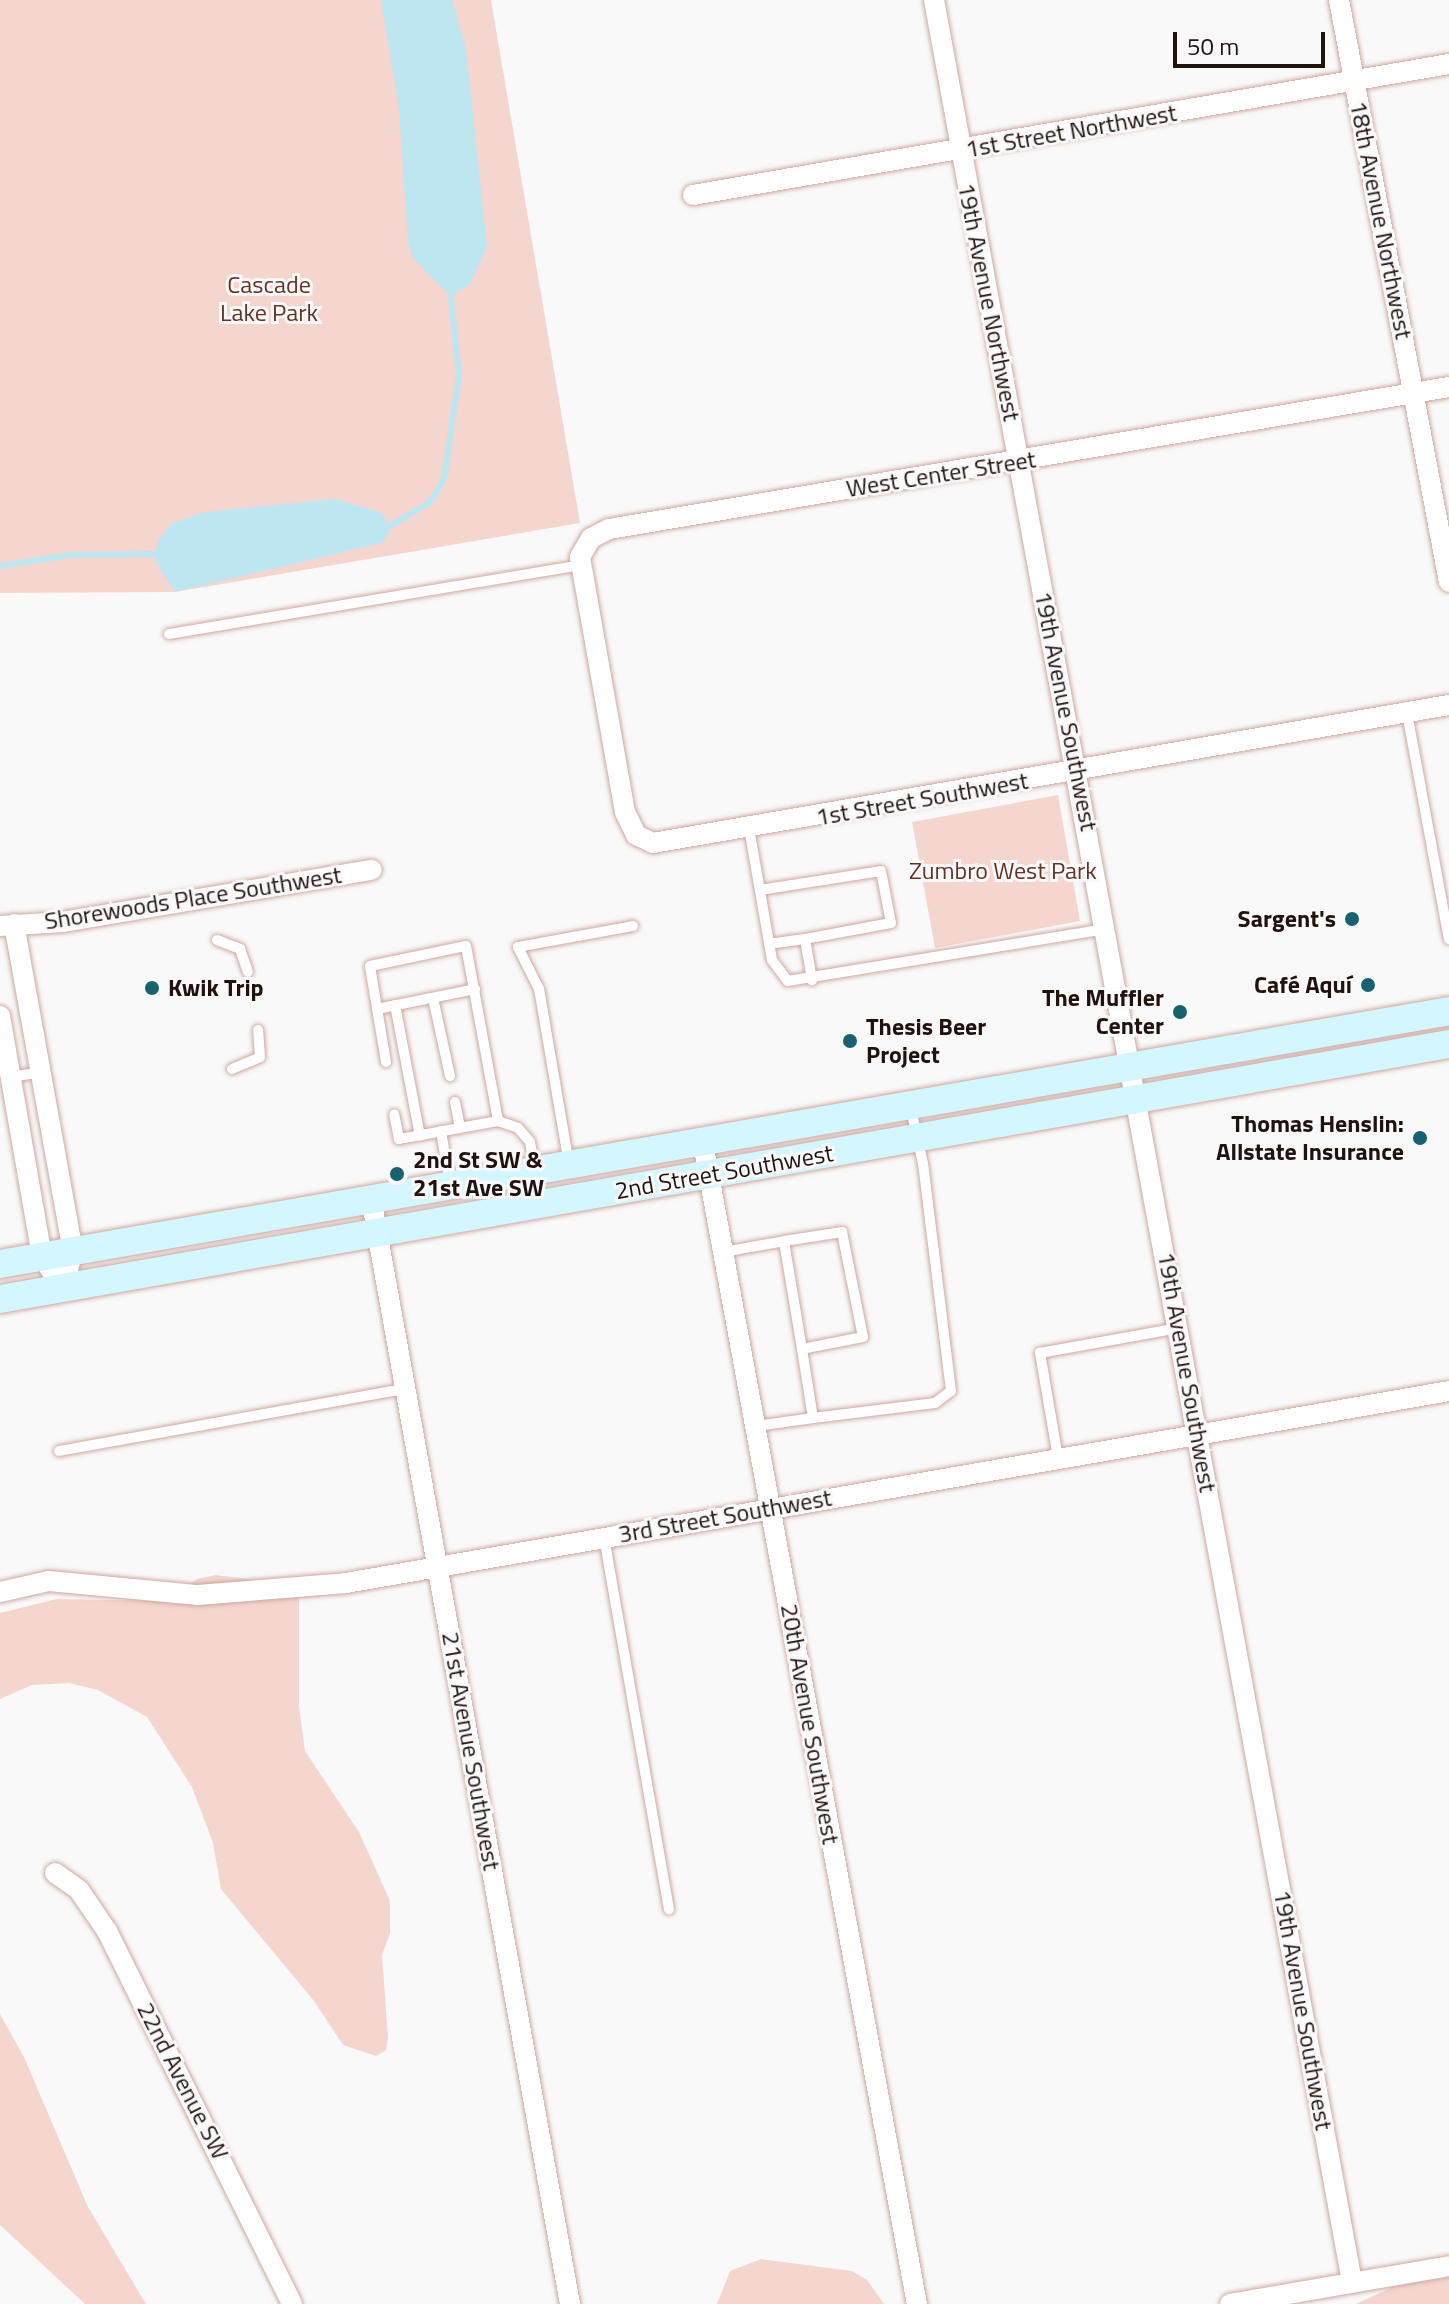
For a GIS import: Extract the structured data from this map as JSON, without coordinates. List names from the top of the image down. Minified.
{"streets":{"main road":["2nd Street Southwest"],"street":["1st Street Northwest","18th Avenue Northwest","19th Avenue Northwest","West Center Street","19th Avenue Southwest","1st Street Southwest","Shorewoods Place Southwest","3rd Street Southwest","20th Avenue Southwest","21st Avenue Southwest","22nd Avenue SW"]},"crossings":[["1st Street Northwest","18th Avenue Northwest"],["1st Street Northwest","19th Avenue Northwest"],["18th Avenue Northwest","West Center Street"],["19th Avenue Northwest","West Center Street"],["19th Avenue Northwest","19th Avenue Southwest"],["West Center Street","19th Avenue Southwest"],["West Center Street","1st Street Southwest"],["19th Avenue Southwest","1st Street Southwest"],["19th Avenue Southwest","2nd Street Southwest"],["19th Avenue Southwest","3rd Street Southwest"],["Shorewoods Place Southwest","2nd Street Southwest"],["2nd Street Southwest","20th Avenue Southwest"],["2nd Street Southwest","21st Avenue Southwest"],["3rd Street Southwest","20th Avenue Southwest"],["3rd Street Southwest","21st Avenue Southwest"]],"parks":["Cascade Lake Park","Zumbro West Park"],"places":["Sargent's","Café Aquí","Kwik Trip","The Muffler Center","Thesis Beer Project","Thomas Henslin: Allstate Insurance","2nd St SW & 21st Ave SW"],"scale_bar":"50 m"}
